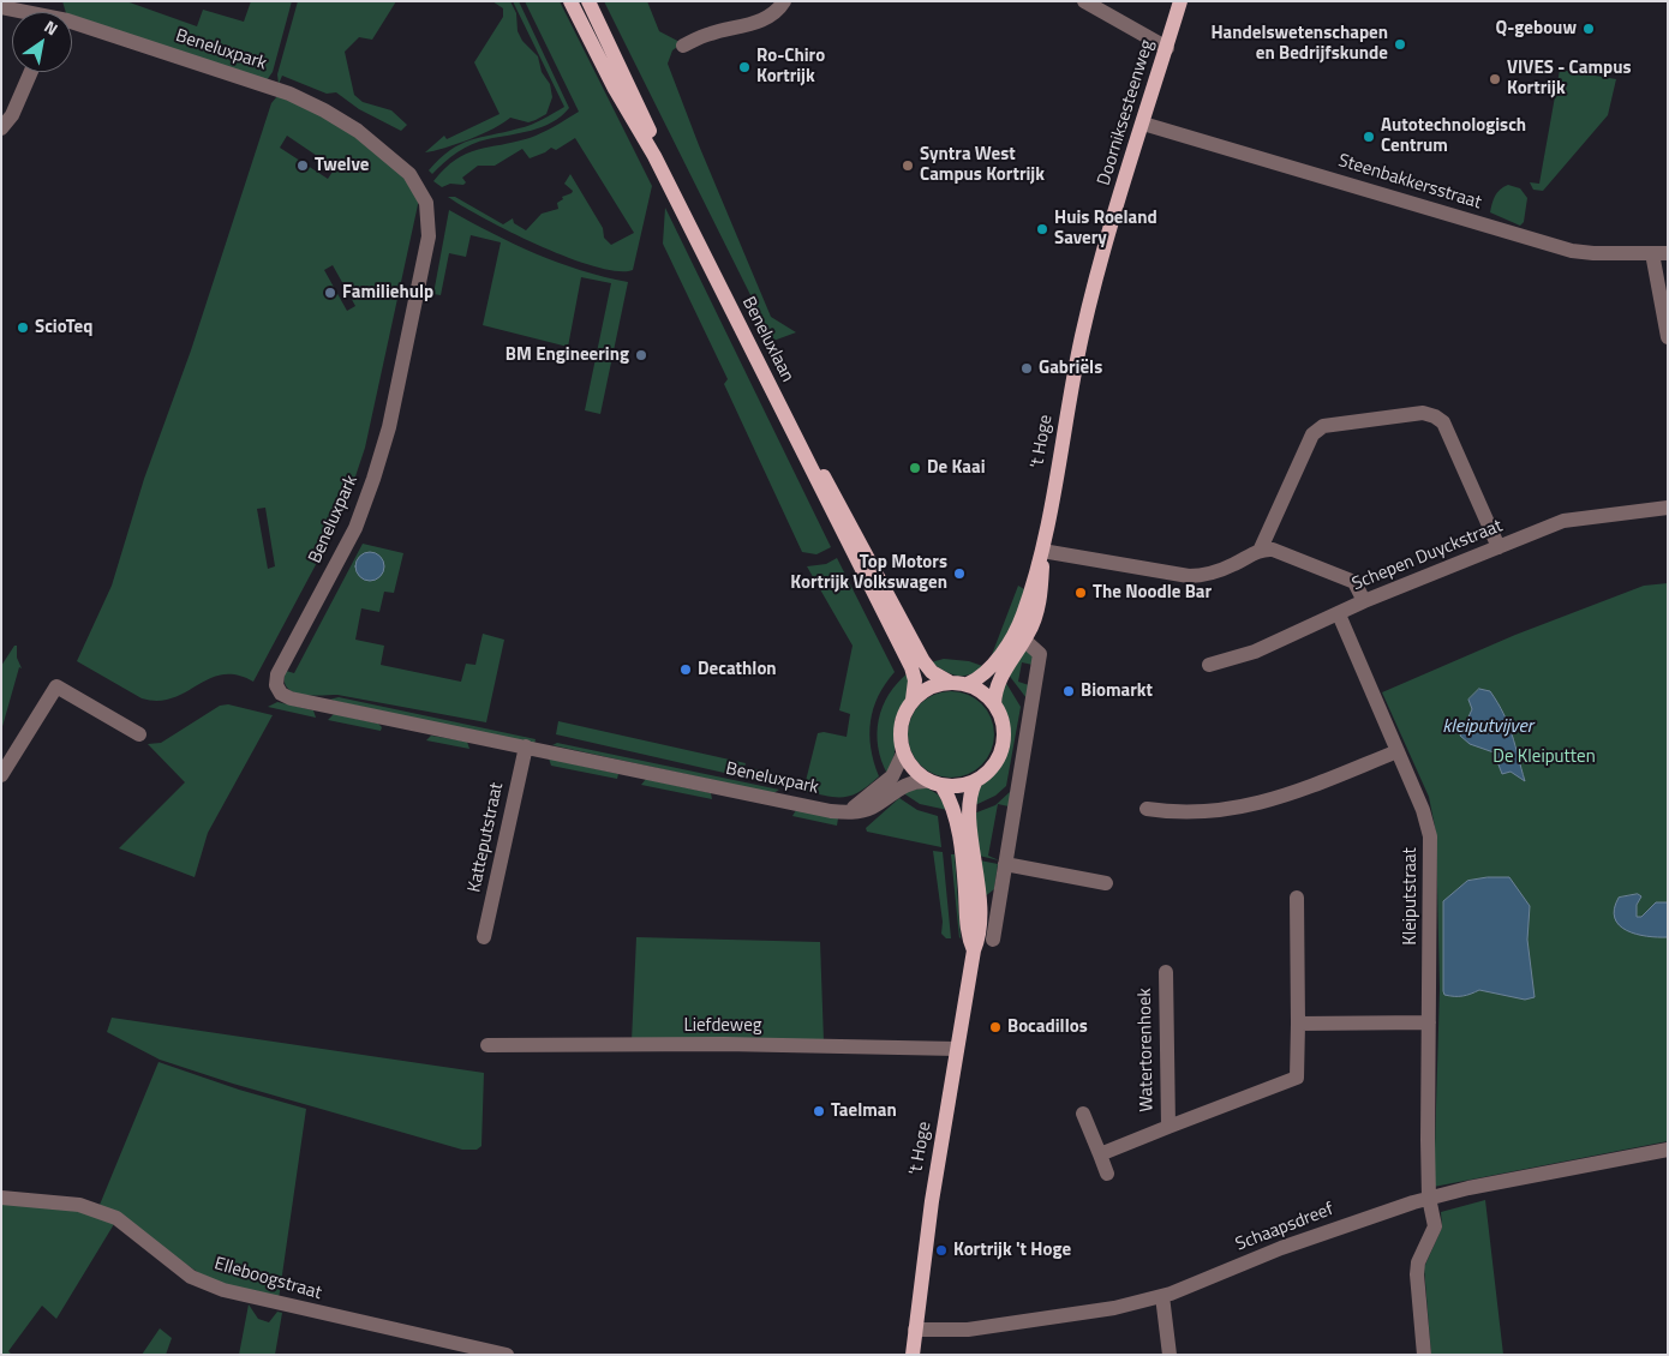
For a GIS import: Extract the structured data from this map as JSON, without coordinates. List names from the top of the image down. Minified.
{"streets":{"main road":["Doorniksesteenweg","Beneluxlaan","'t Hoge"],"street":["Beneluxpark","Steenbakkersstraat","Schepen Duyckstraat","Katteputstraat","Kleiputstraat","Liefdeweg","Watertorenhoek","Schaapsdreef","Elleboogstraat"]},"crossings":[["Beneluxpark","Beneluxlaan"],["Beneluxpark","'t Hoge"],["Beneluxpark","Katteputstraat"],["Doorniksesteenweg","Steenbakkersstraat"],["Doorniksesteenweg","'t Hoge"],["Beneluxlaan","'t Hoge"],["'t Hoge","Liefdeweg"],["'t Hoge","Schaapsdreef"],["Schepen Duyckstraat","Kleiputstraat"],["Kleiputstraat","Schaapsdreef"]],"water":["kleiputvijver"],"parks":["De Kleiputten"],"places":["Q-gebouw","Handelswetenschapen en Bedrijfskunde","Ro-Chiro Kortrijk","VIVES - Campus Kortrijk","Autotechnologisch Centrum","Twelve","Syntra West Campus Kortrijk","Huis Roeland Savery","Familiehulp","ScioTeq","BM Engineering","Gabriëls","De Kaai","Top Motors Kortrijk Volkswagen","The Noodle Bar","Decathlon","Biomarkt","Bocadillos","Taelman","Kortrijk 't Hoge"],"north":"top right"}
